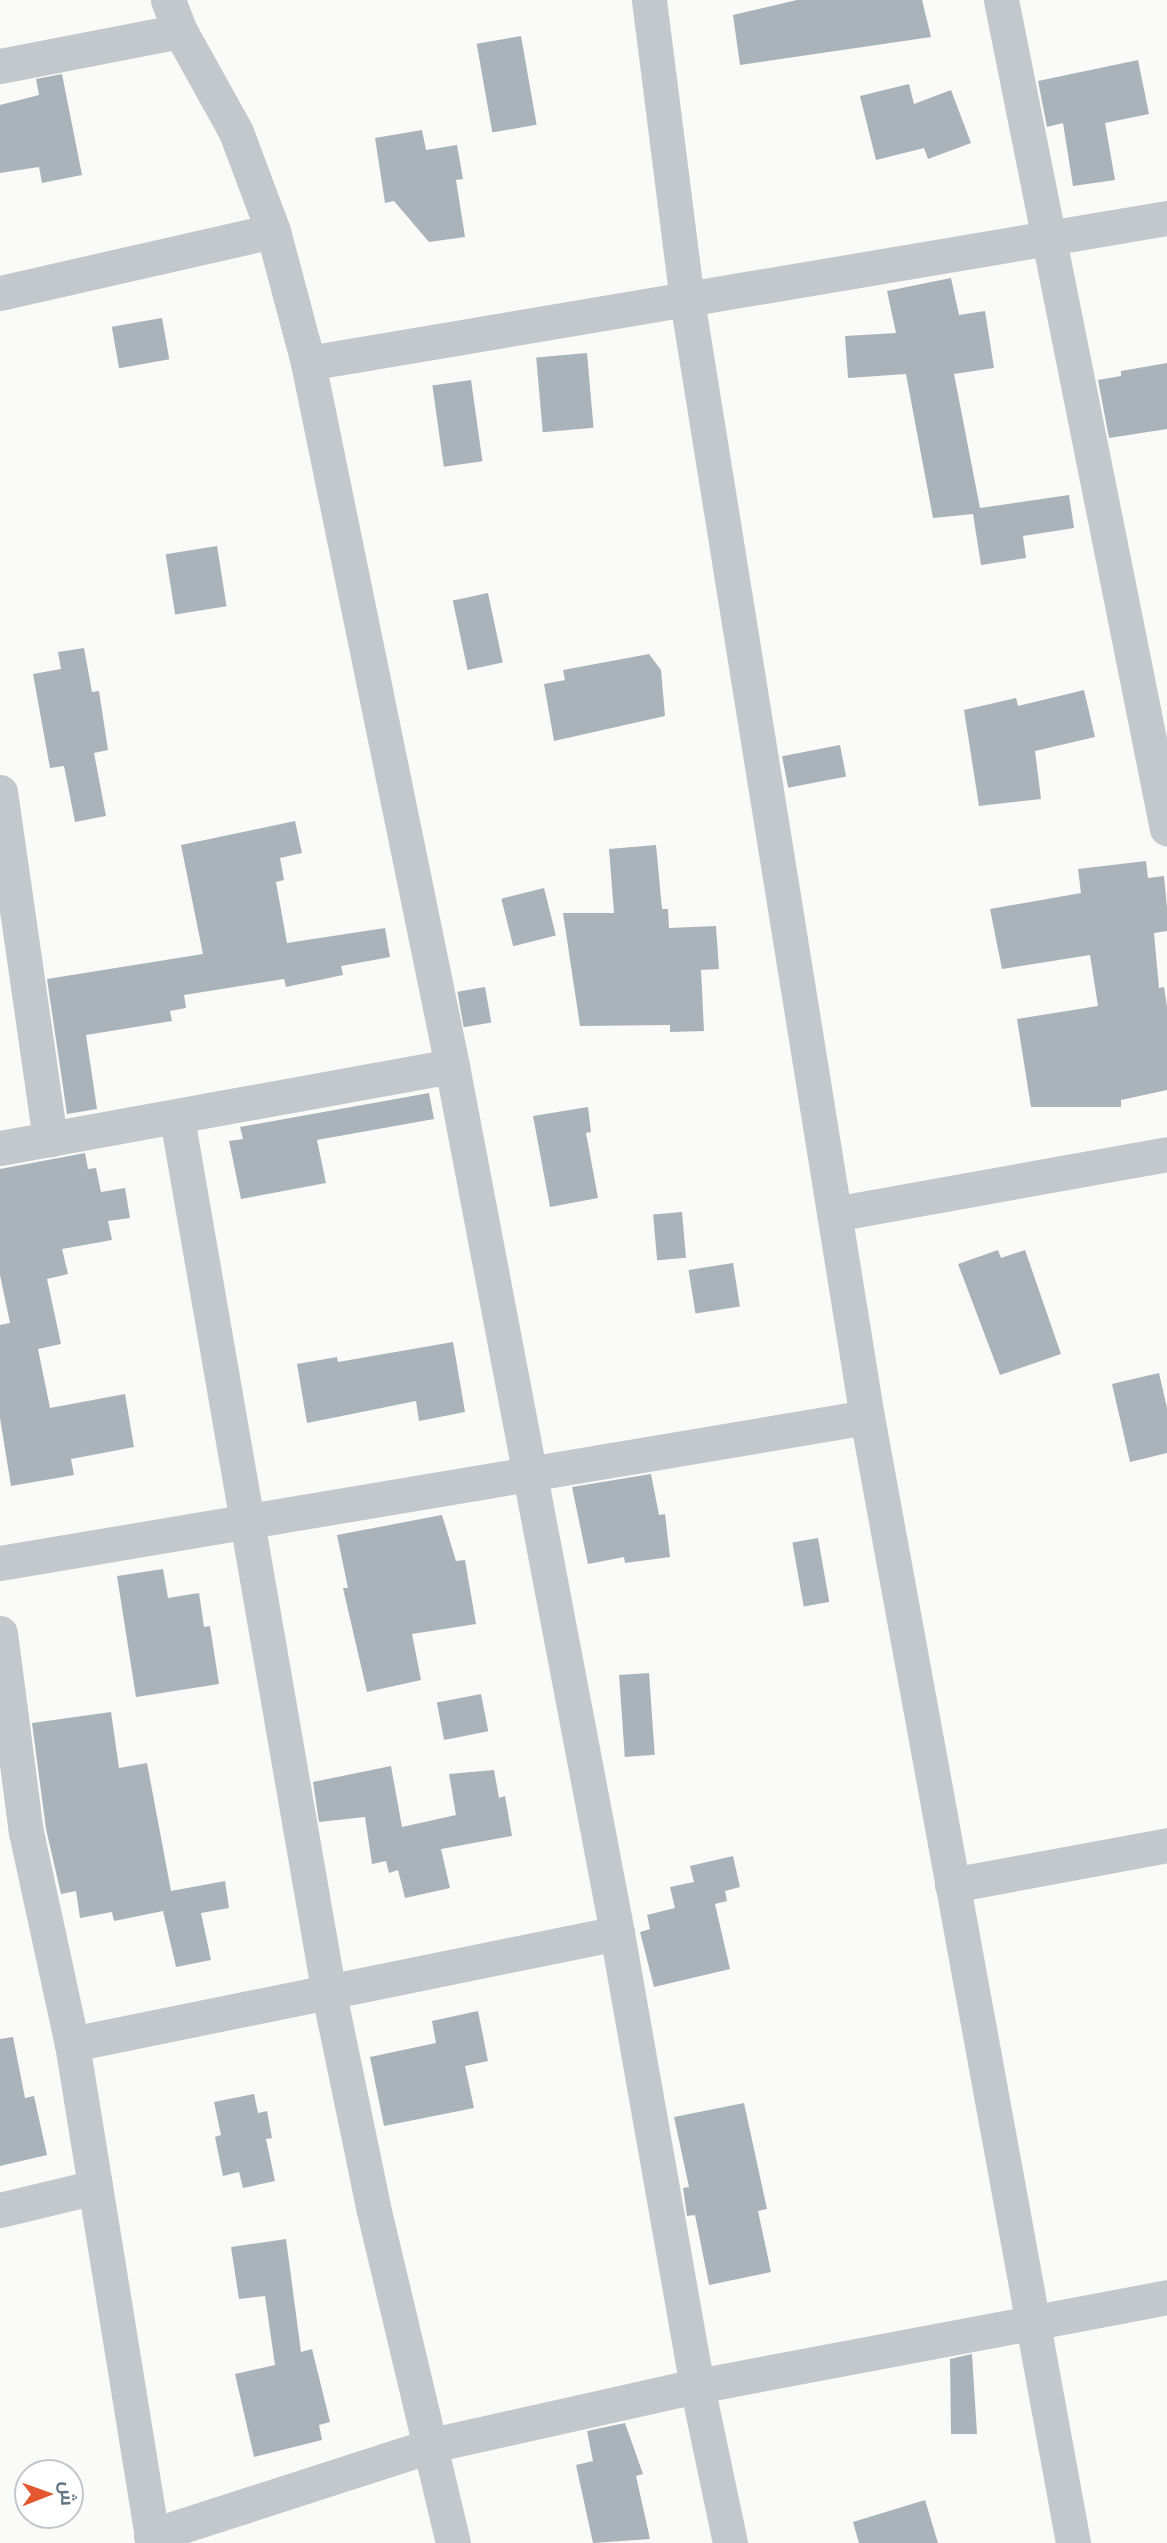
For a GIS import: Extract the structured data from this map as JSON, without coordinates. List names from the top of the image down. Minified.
{"north":"right"}
